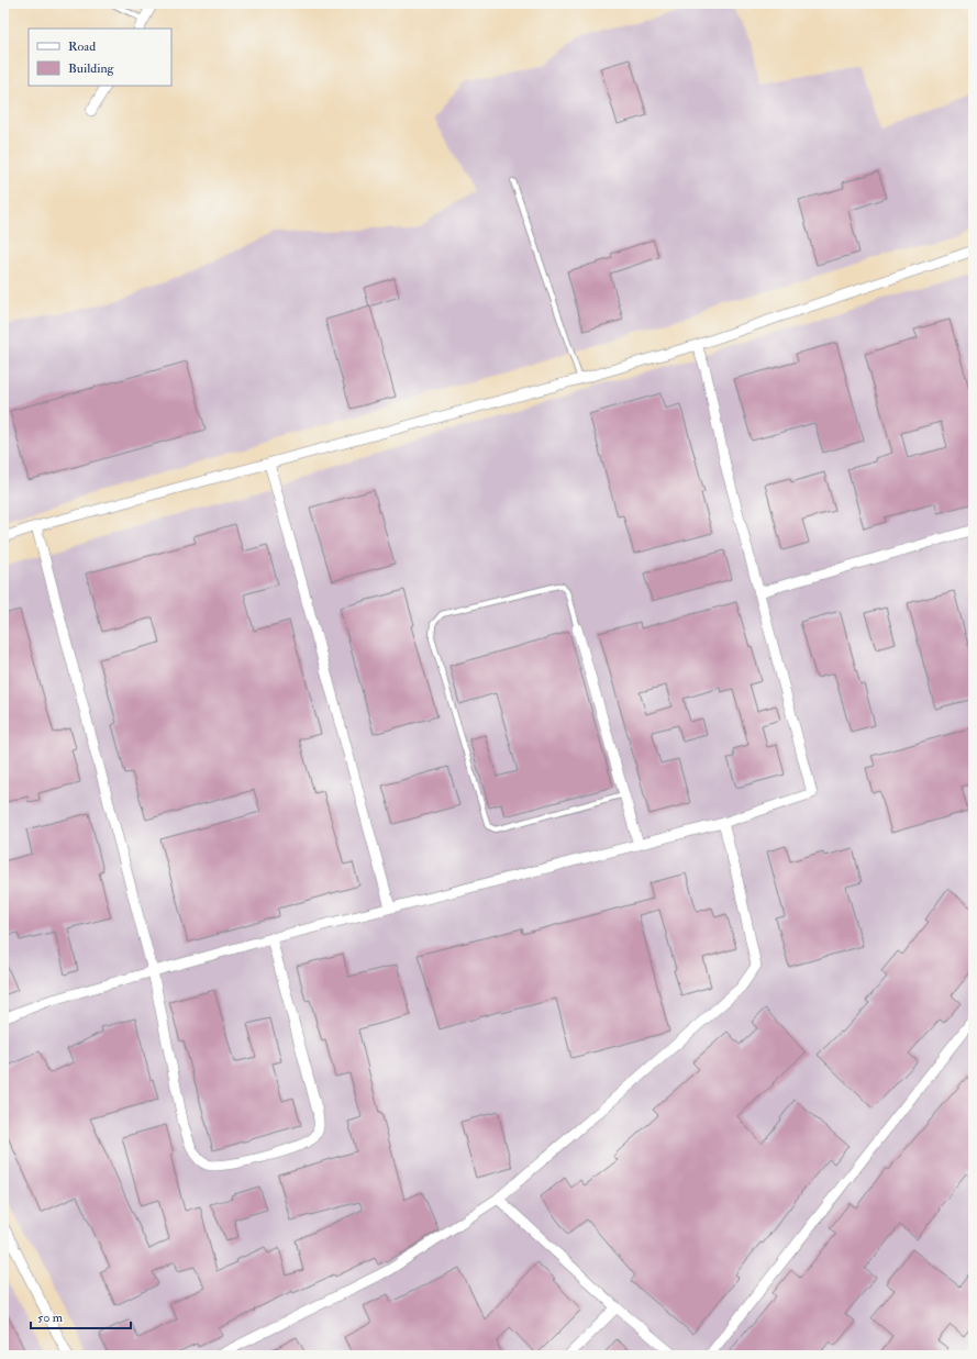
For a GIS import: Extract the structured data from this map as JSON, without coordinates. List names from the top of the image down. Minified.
{"legend":["Road","Building"],"scale_bar":"50 m"}
